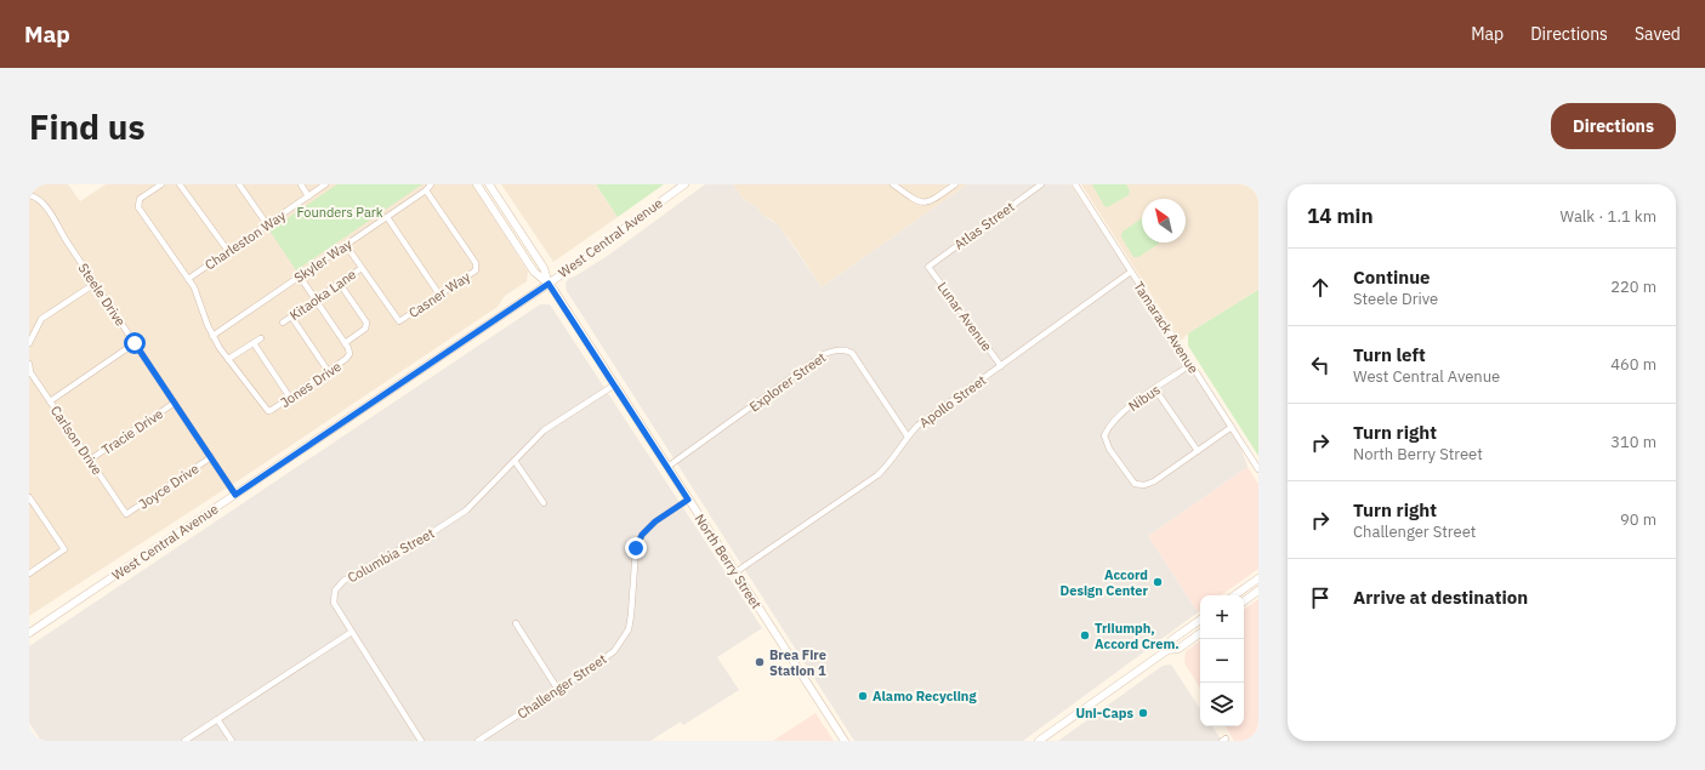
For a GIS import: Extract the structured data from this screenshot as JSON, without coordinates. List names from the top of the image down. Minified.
{"streets":{"main road":["West Central Avenue","North Berry Street"],"street":["Atlas Street","Charleston Way","Skyler Way","Steele Drive","Kitaoka Lane","Casner Way","Lunar Avenue","Tamarack Avenue","Explorer Street","Jones Drive","Nibus","Apollo Street","Tracie Drive","Carlson Drive","Joyce Drive","Columbia Street","Challenger Street"]},"crossings":[["Atlas Street","Lunar Avenue"],["West Central Avenue","Steele Drive"],["West Central Avenue","North Berry Street"],["Skyler Way","Casner Way"],["Steele Drive","Tracie Drive"],["Steele Drive","Joyce Drive"],["Kitaoka Lane","Casner Way"],["Lunar Avenue","Apollo Street"],["Tamarack Avenue","Nibus"],["Tamarack Avenue","Apollo Street"],["Explorer Street","Apollo Street"],["Explorer Street","North Berry Street"],["Apollo Street","North Berry Street"],["Tracie Drive","Carlson Drive"],["Carlson Drive","Joyce Drive"],["Columbia Street","North Berry Street"],["North Berry Street","Challenger Street"]],"parks":["Founders Park"],"places":["Accord Design Center","Triiumph, Accord Crem.","Brea Fire Station 1","Alamo Recycling","Uni-Caps"],"north":"top left","page":{"header":"Map","nav":["Map","Directions","Saved"],"buttons":"Directions","title":"Find us","heading":["14 min","Walk · 1.1 km"],"list":[["Continue","Steele Drive","220 m"],["Turn left","West Central Avenue","460 m"],["Turn right","North Berry Street","310 m"],["Turn right","Challenger Street","90 m"],"Arrive at destination"],"map_buttons":["+","−"]}}
